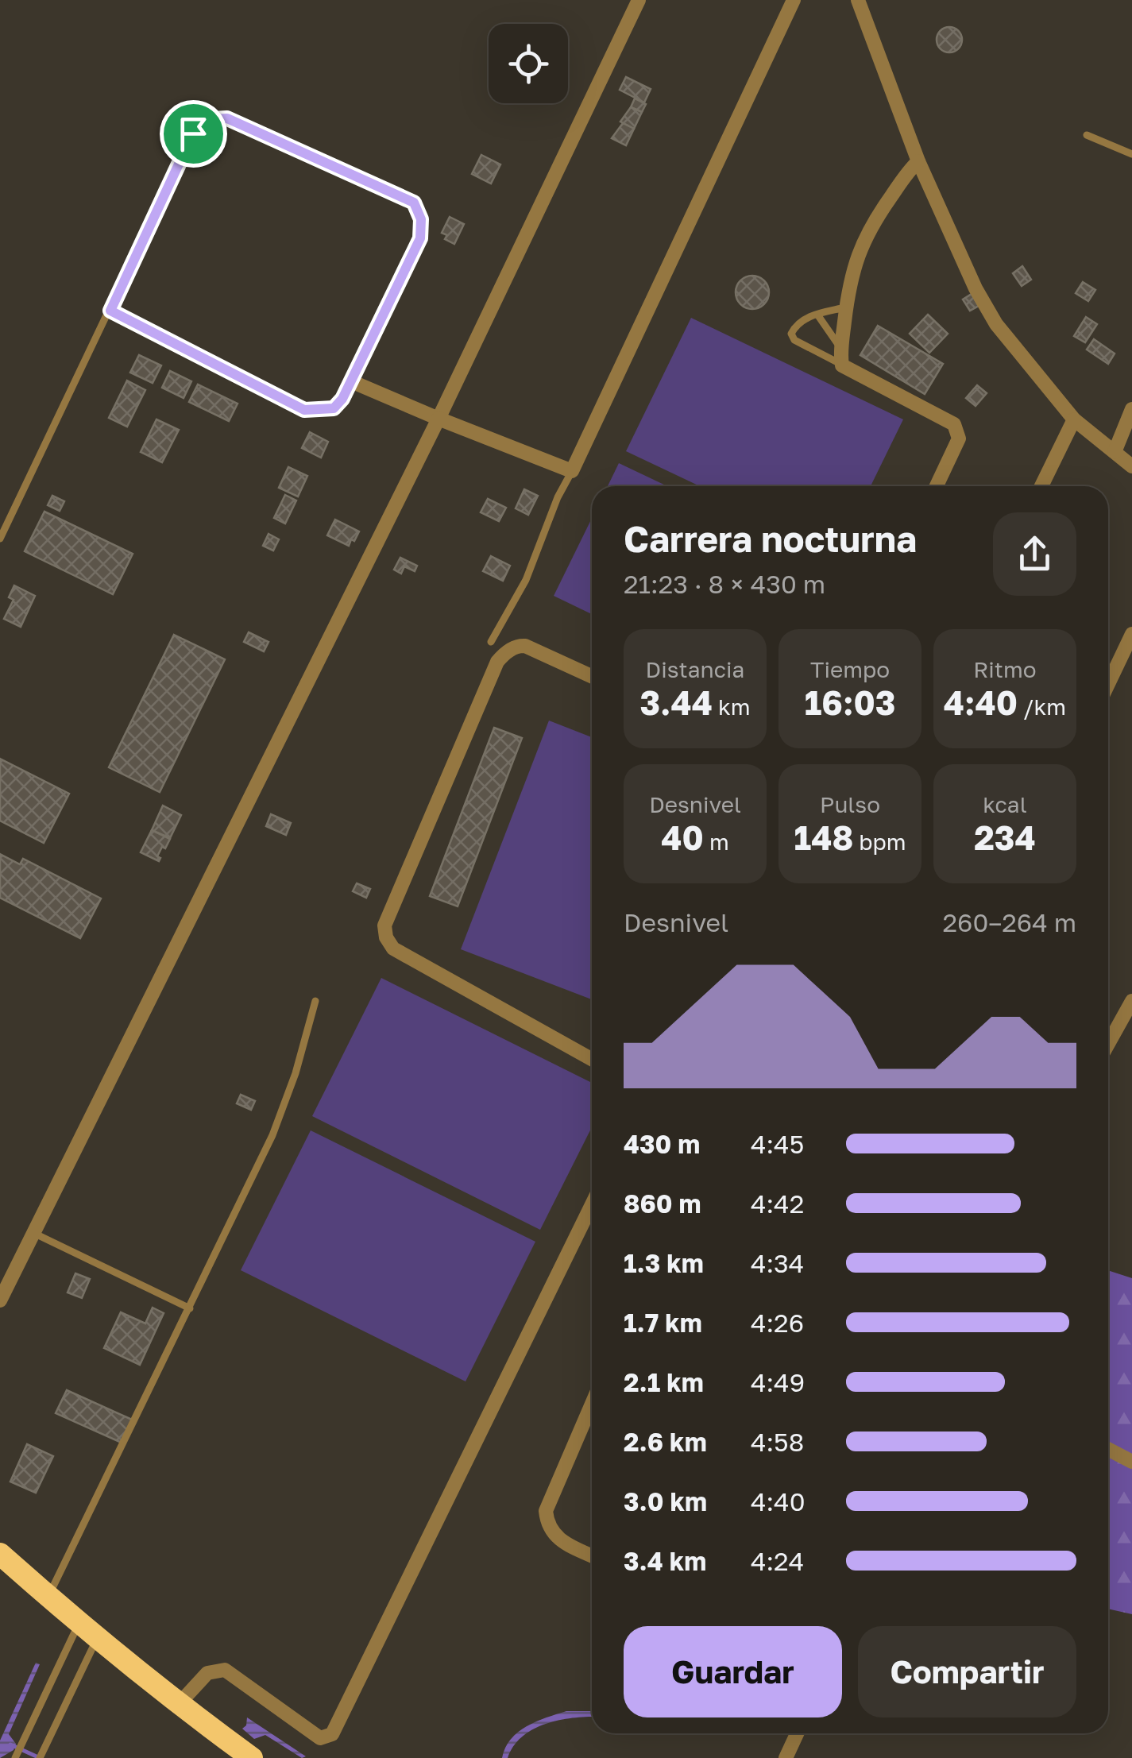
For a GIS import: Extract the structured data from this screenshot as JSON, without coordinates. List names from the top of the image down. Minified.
{"page":{"heading":["Carrera nocturna","21:23 · 8 × 430 m"],"stats":[["Distancia","3.44 km"],["Tiempo","16:03"],["Ritmo","4:40 /km"],["Desnivel","40 m"],["Pulso","148 bpm"],["kcal","234"]],"chart":["Desnivel","260–264 m"],"list":[{"name":"430 m","note":"4:45"},{"name":"860 m","note":"4:42"},{"name":"1.3 km","note":"4:34"},{"name":"1.7 km","note":"4:26"},{"name":"2.1 km","note":"4:49"},{"name":"2.6 km","note":"4:58"},{"name":"3.0 km","note":"4:40"},{"name":"3.4 km","note":"4:24"}],"buttons":["Guardar","Compartir"]}}
